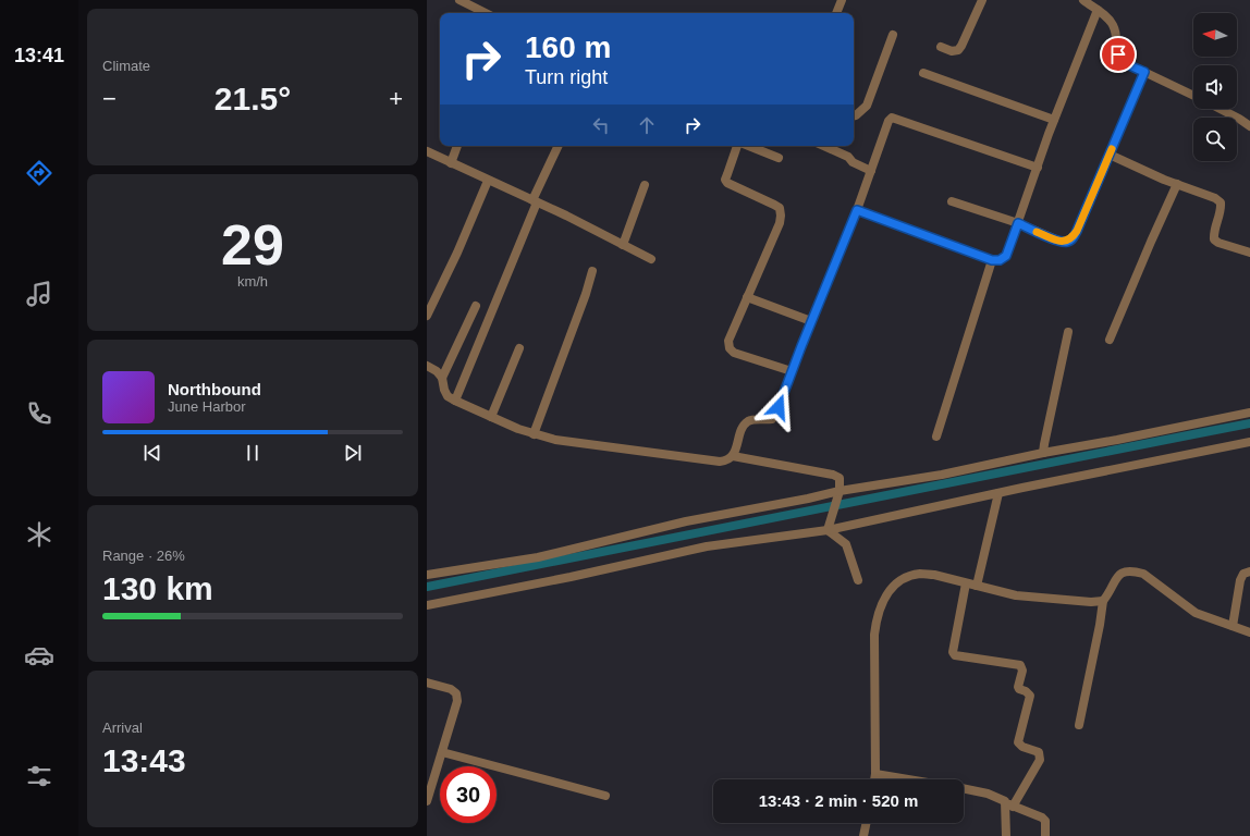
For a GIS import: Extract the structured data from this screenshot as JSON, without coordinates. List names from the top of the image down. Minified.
{"north":"left","page":{"tabs":"13:41","tile":["Climate",["29","km/h"],["Range · 26%","130 km"],["Arrival","13:43"]],"turn":["160 m","Turn right"],"heat":["−","21.5°","+"],"song":["Northbound","June Harbor"],"limit":"30","trip":"13:43 · 2 min · 520 m"}}
